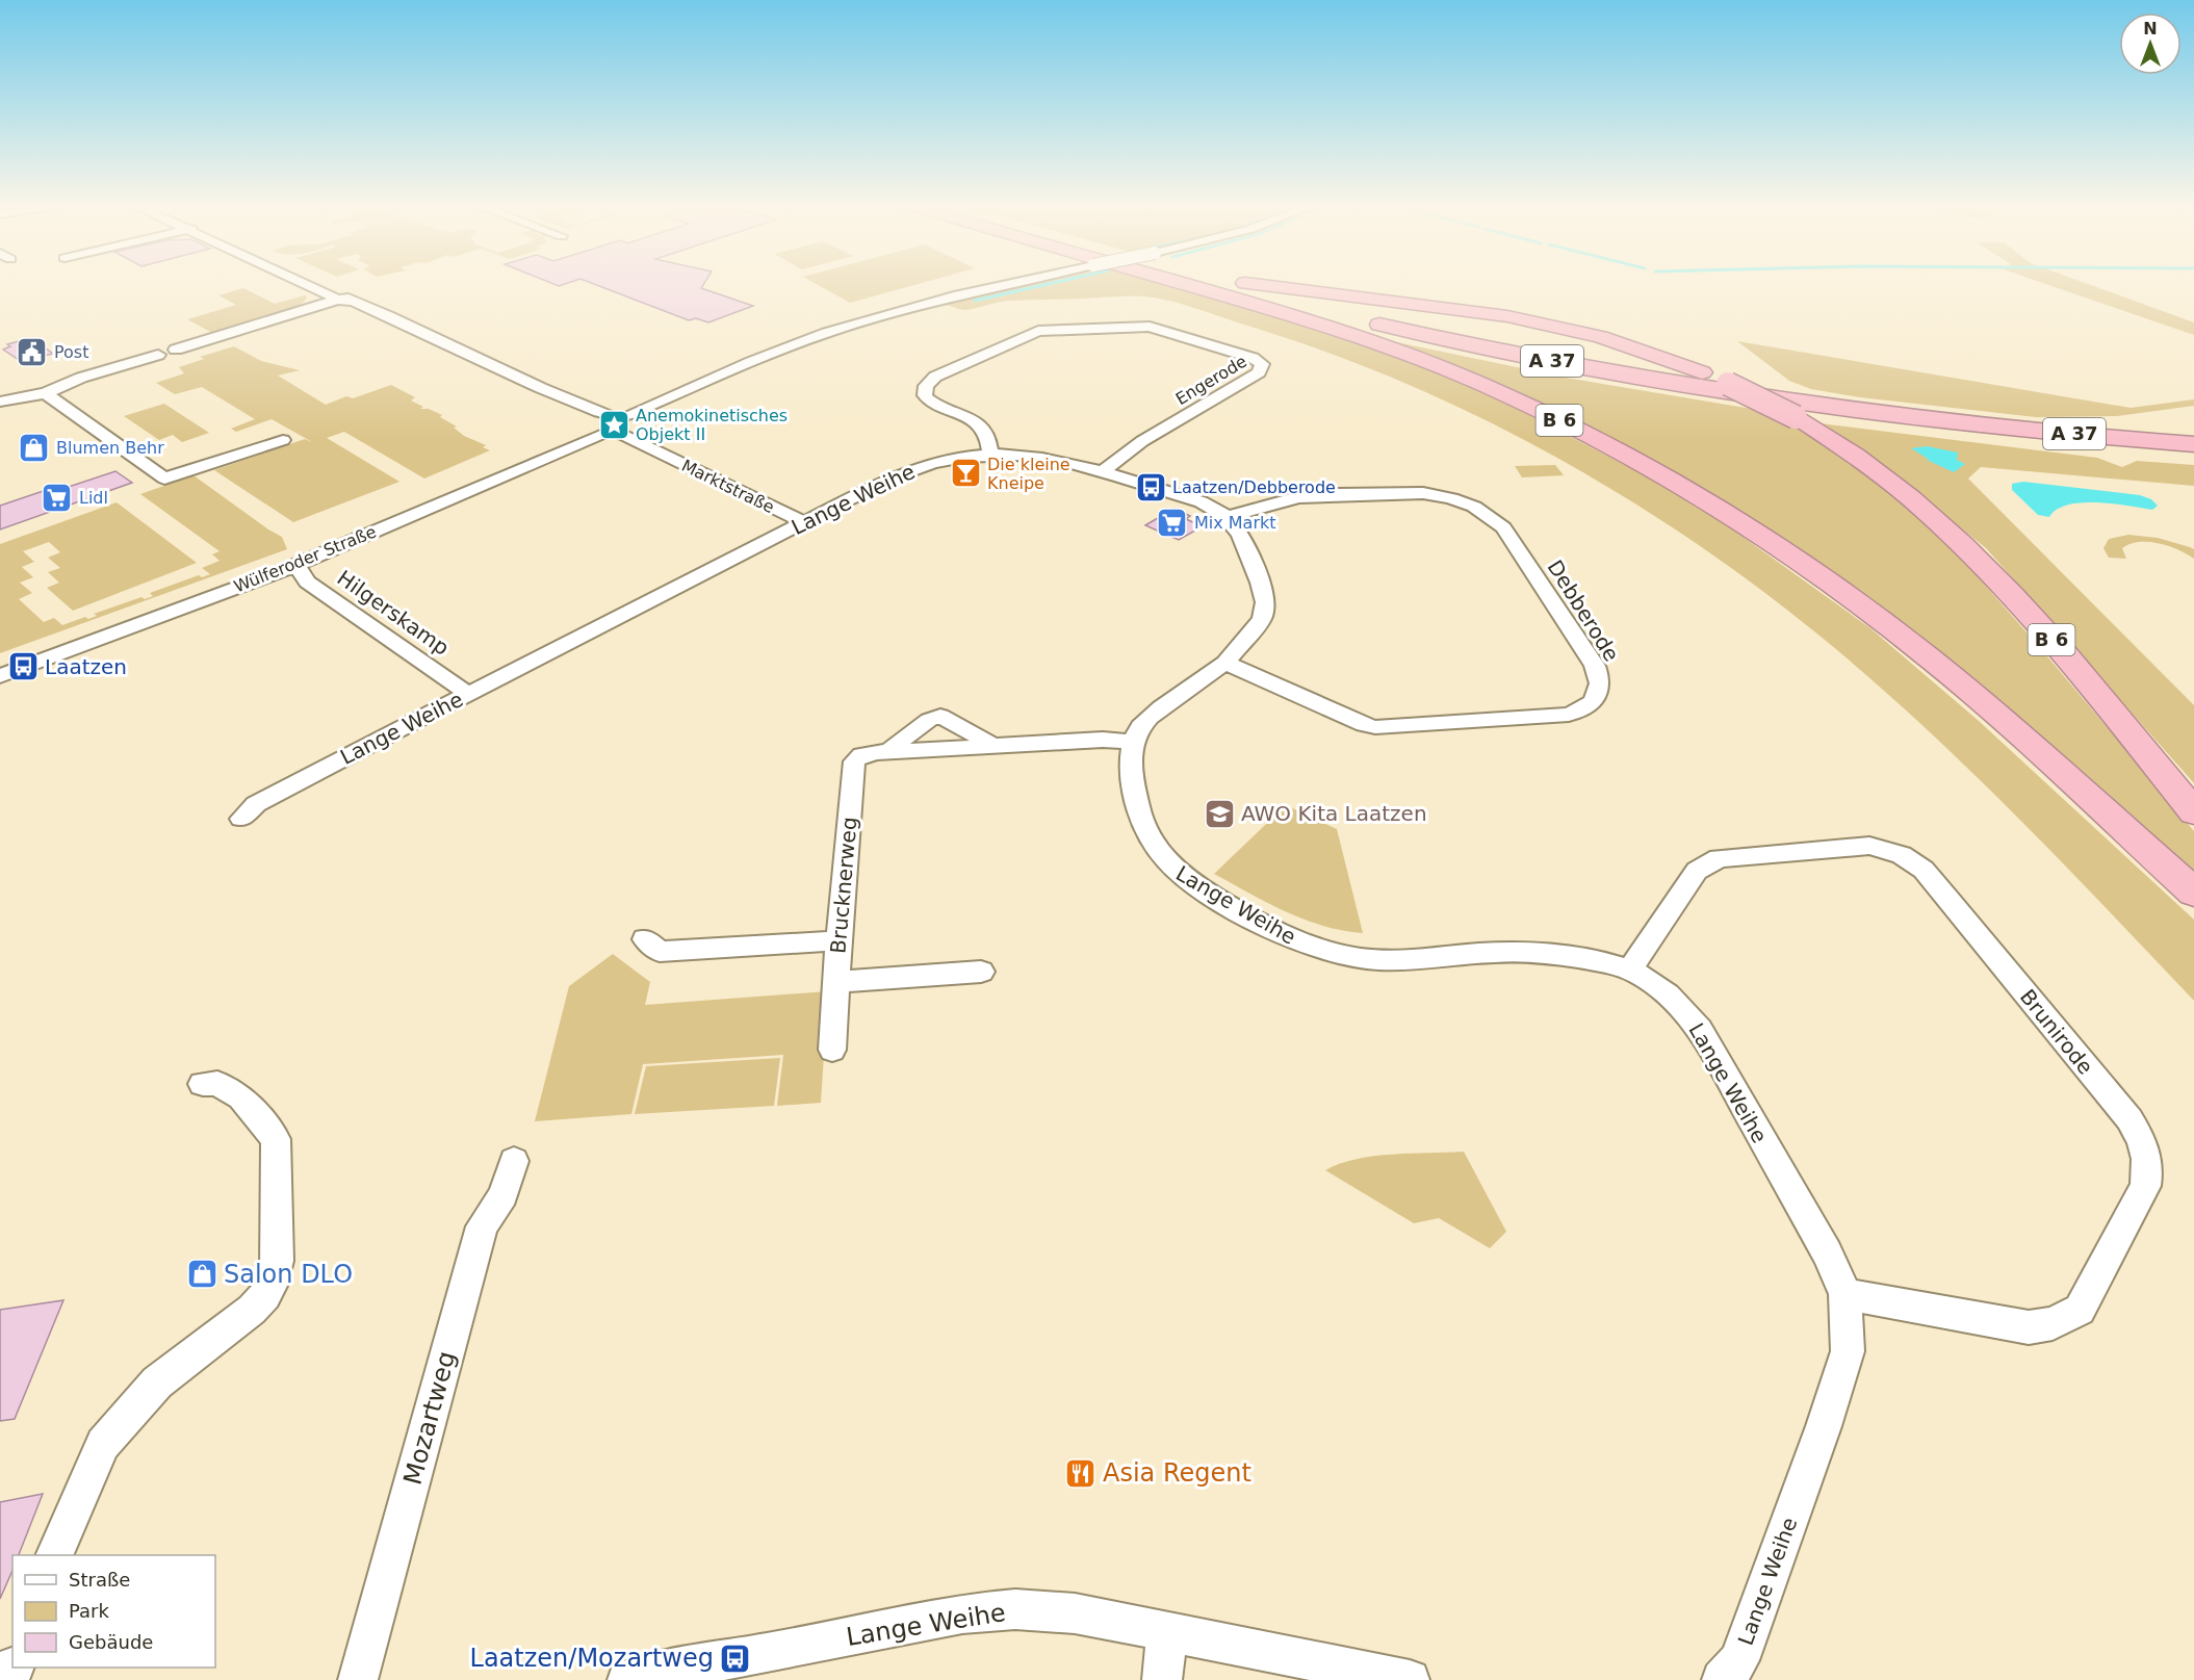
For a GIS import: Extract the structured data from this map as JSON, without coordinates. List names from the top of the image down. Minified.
{"streets":{"highway":["A 37","B 6"],"street":["Engerode","Marktstraße","Lange Weihe","Wülferoder Straße","Debberode","Hilgerskamp","Brucknerweg","Brunirode","Mozartweg"]},"crossings":[["A 37","B 6"],["Engerode","Lange Weihe"],["Marktstraße","Lange Weihe"],["Marktstraße","Wülferoder Straße"],["Lange Weihe","Debberode"],["Lange Weihe","Hilgerskamp"],["Lange Weihe","Brucknerweg"],["Lange Weihe","Brunirode"],["Wülferoder Straße","Hilgerskamp"]],"places":{"public building":["Post"],"place":["Anemokinetisches Objekt II"],"shop":["Blumen Behr","Salon DLO"],"bar":["Die kleine Kneipe"],"bus stop":["Laatzen/Debberode","Laatzen","Laatzen/Mozartweg"],"supermarket":["Lidl","Mix Markt"],"school or university":["AWO Kita Laatzen"],"restaurant":["Asia Regent"]},"legend":["Straße","Park","Gebäude"],"north":"top"}
